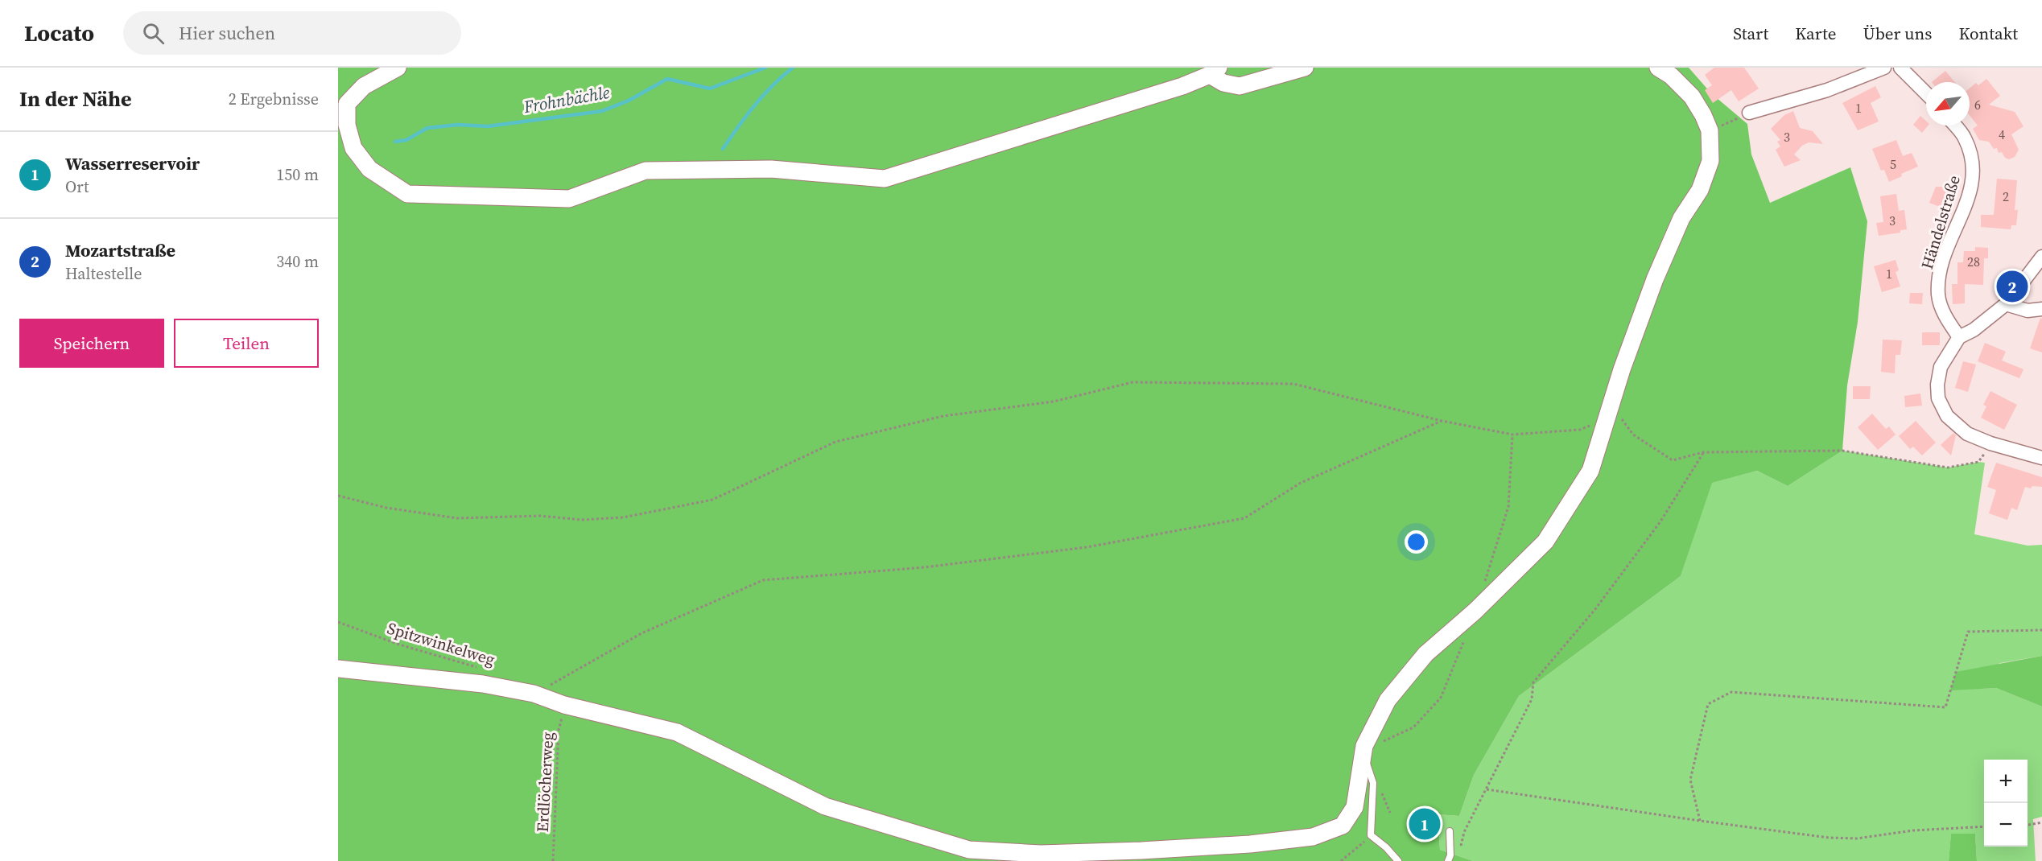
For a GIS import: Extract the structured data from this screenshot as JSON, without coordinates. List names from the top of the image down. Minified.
{"streets":{"street":["Händelstraße"],"path":["Spitzwinkelweg","Erdlöcherweg"]},"water":["Frohnbächle"],"house_numbers":["6","1","4","3","5","2","3","28","1"],"north":"bottom left","page":{"header":"Locato","search":"Hier suchen","nav":["Start","Karte","Über uns","Kontakt"],"heading":["In der Nähe","2 Ergebnisse"],"list":[{"mark":"1","name":"Wasserreservoir","note":"Ort","value":"150 m"},{"mark":"2","name":"Mozartstraße","note":"Haltestelle","value":"340 m"}],"pins":["2","1"],"buttons":["Speichern","Teilen"],"map_buttons":["+","−"]}}
